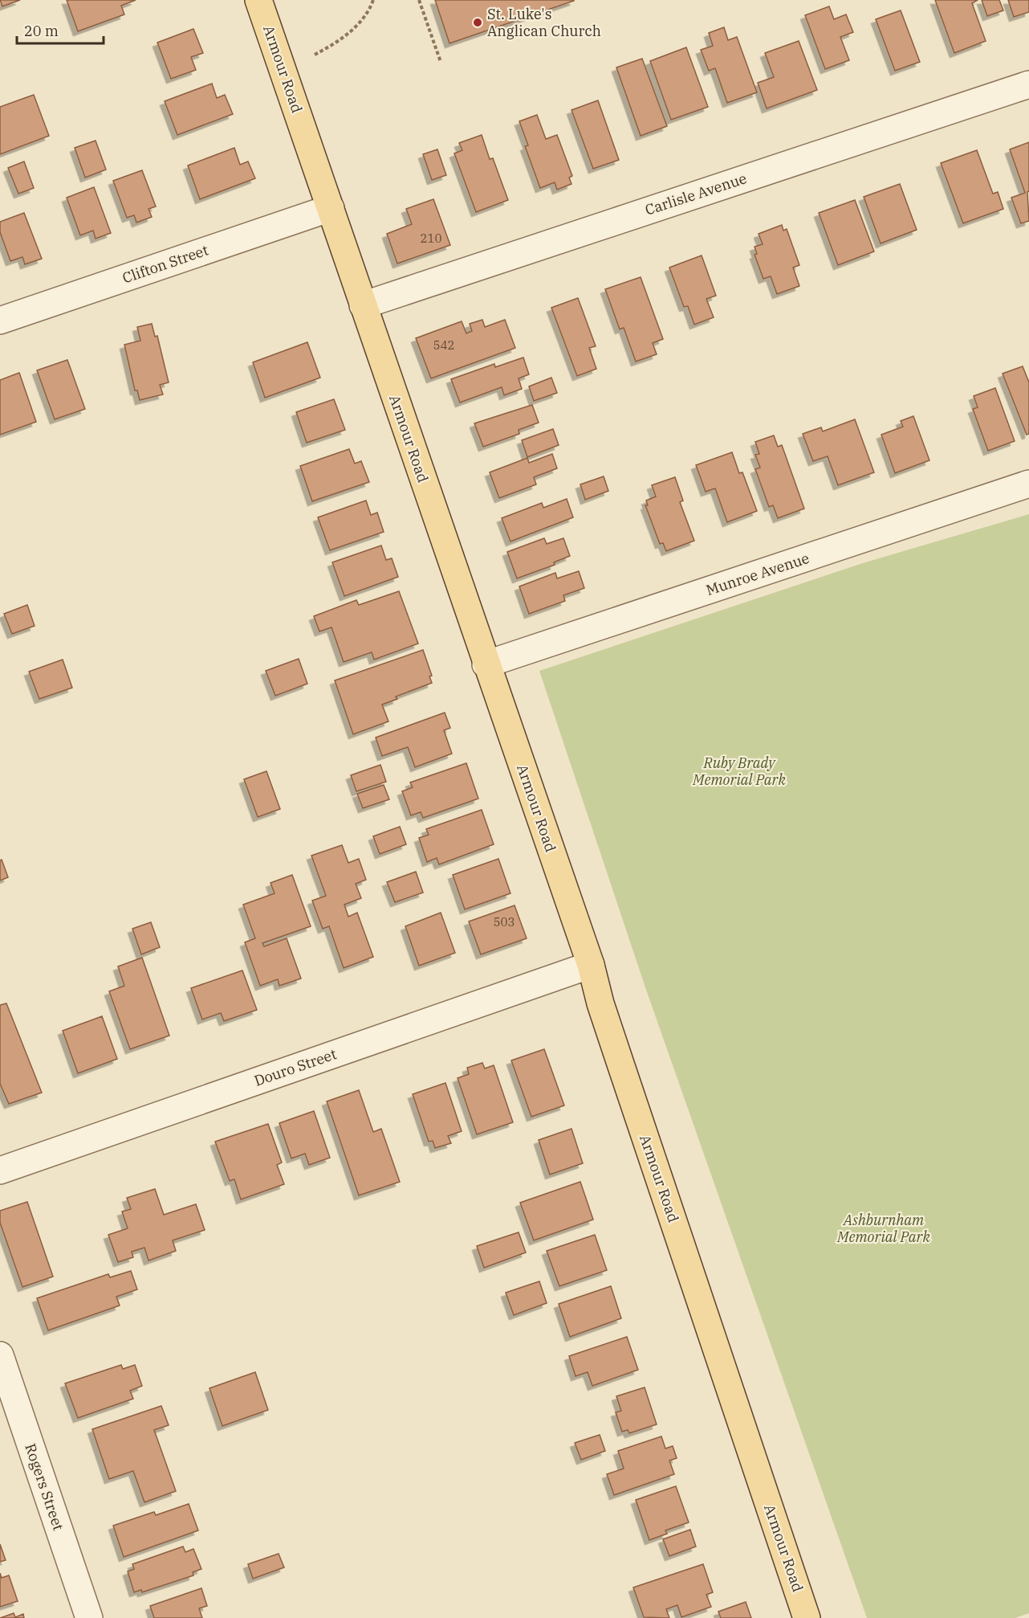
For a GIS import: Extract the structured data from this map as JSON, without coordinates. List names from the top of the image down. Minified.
{"streets":{"main road":["Armour Road"],"street":["Carlisle Avenue","Clifton Street","Munroe Avenue","Douro Street","Rogers Street"]},"crossings":[["Armour Road","Carlisle Avenue"],["Armour Road","Clifton Street"],["Armour Road","Munroe Avenue"],["Armour Road","Douro Street"]],"parks":["Ruby Brady Memorial Park","Ashburnham Memorial Park"],"places":["St. Luke's Anglican Church"],"house_numbers":["210","542","503"],"scale_bar":"20 m"}
